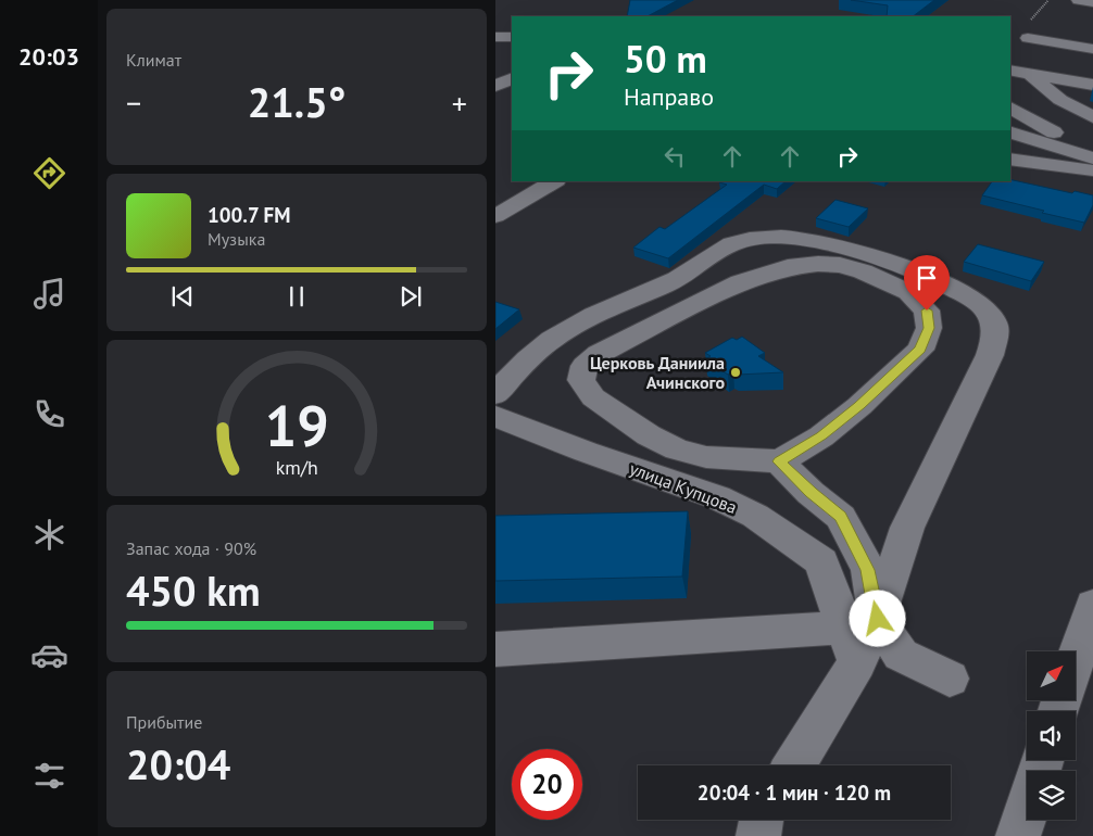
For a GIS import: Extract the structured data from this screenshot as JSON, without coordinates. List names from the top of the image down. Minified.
{"streets":{"street":["улица Купцова"]},"places":["Церковь Даниила Ачинского"],"north":"top right","page":{"tabs":"20:03","tile":["Климат",["Запас хода · 90%","450 km"],["Прибытие","20:04"]],"turn":["50 m","Направо"],"heat":["−","21.5°","+"],"song":["100.7 FM","Музыка"],"limit":"20","trip":"20:04 · 1 мин · 120 m","gauge":["19","km/h"]}}
